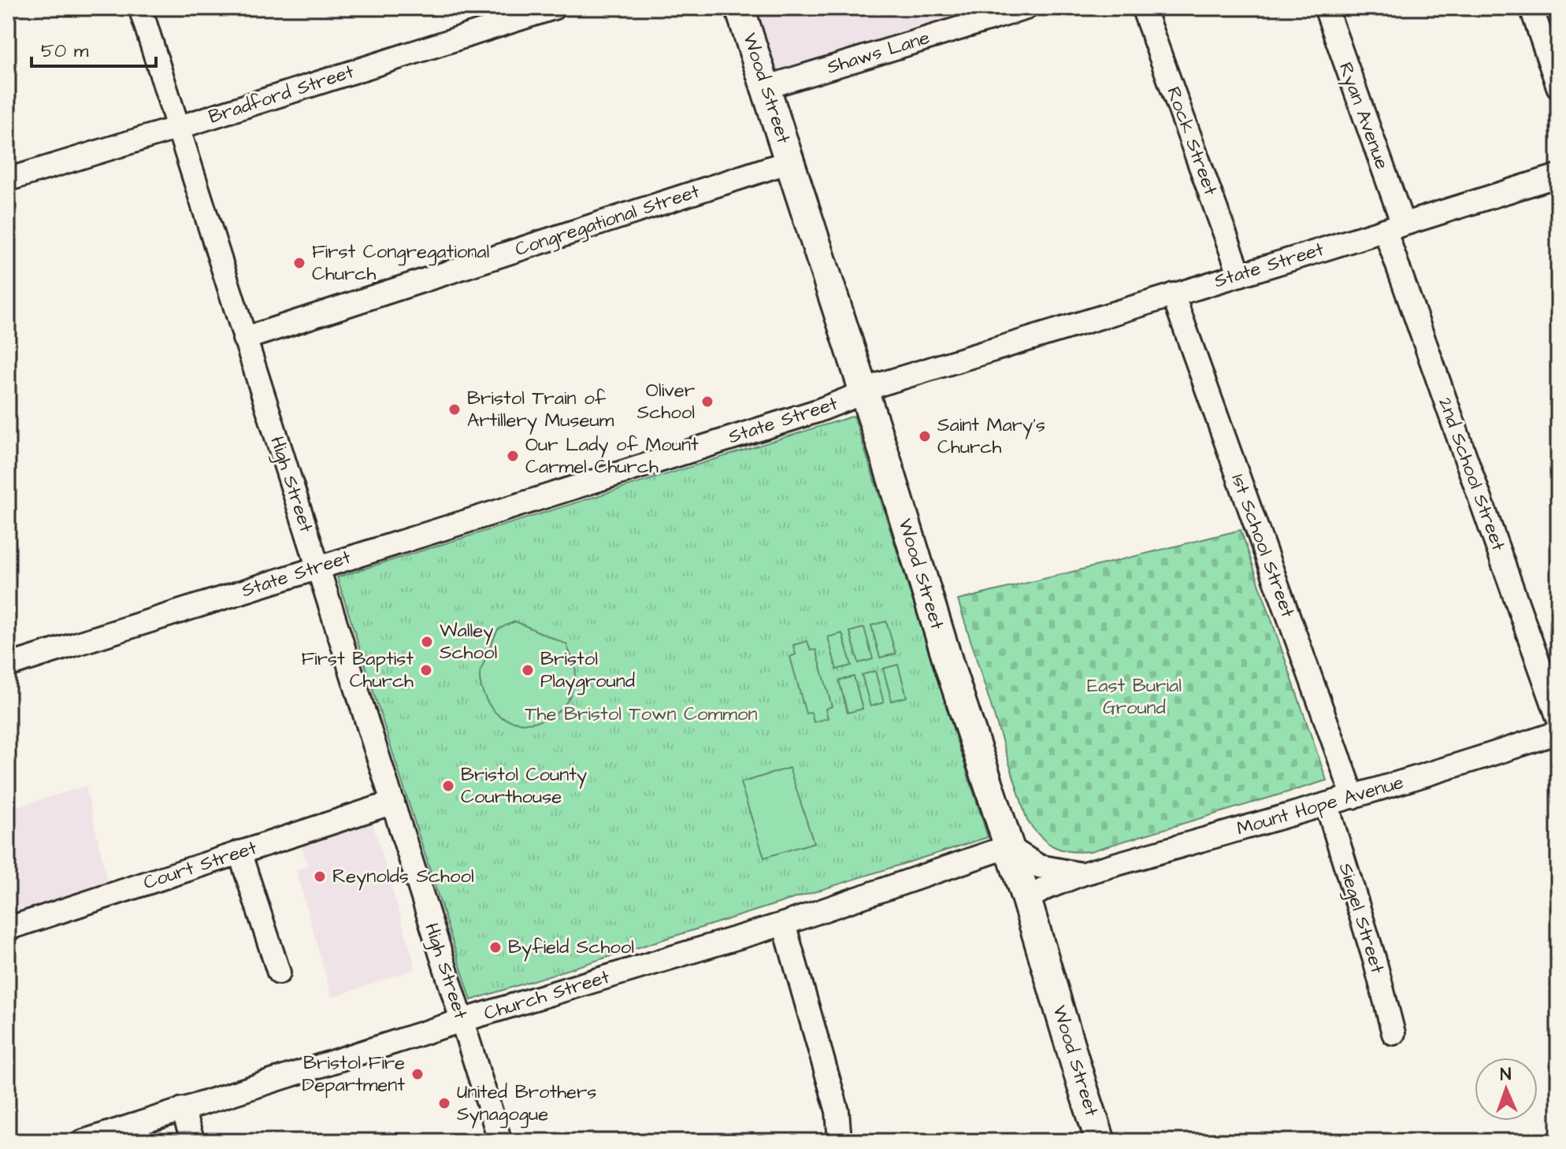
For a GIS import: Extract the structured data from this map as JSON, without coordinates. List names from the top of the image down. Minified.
{"streets":{"main road":["Wood Street"],"street":["Shaws Lane","Bradford Street","Ryan Avenue","Rock Street","Congregational Street","State Street","2nd School Street","High Street","1st School Street","Mount Hope Avenue","Court Street","Siegel Street","Church Street"]},"crossings":[["Shaws Lane","Wood Street"],["Wood Street","Congregational Street"],["Wood Street","State Street"],["Wood Street","Mount Hope Avenue"],["Wood Street","Church Street"],["Bradford Street","High Street"],["Ryan Avenue","State Street"],["Ryan Avenue","2nd School Street"],["Rock Street","State Street"],["Congregational Street","High Street"],["State Street","2nd School Street"],["State Street","High Street"],["State Street","1st School Street"],["High Street","Court Street"],["High Street","Church Street"],["1st School Street","Mount Hope Avenue"],["Mount Hope Avenue","Siegel Street"],["Mount Hope Avenue","Church Street"]],"parks":["East Burial Ground","The Bristol Town Common"],"places":["First Congregational Church","Oliver School","Bristol Train of Artillery Museum","Saint Mary's Church","Our Lady of Mount Carmel Church","Walley School","First Baptist Church","Bristol Playground","Bristol County Courthouse","Reynolds School","Byfield School","Bristol Fire Department","United Brothers Synagogue"],"scale_bar":"50 m","north":"top"}
